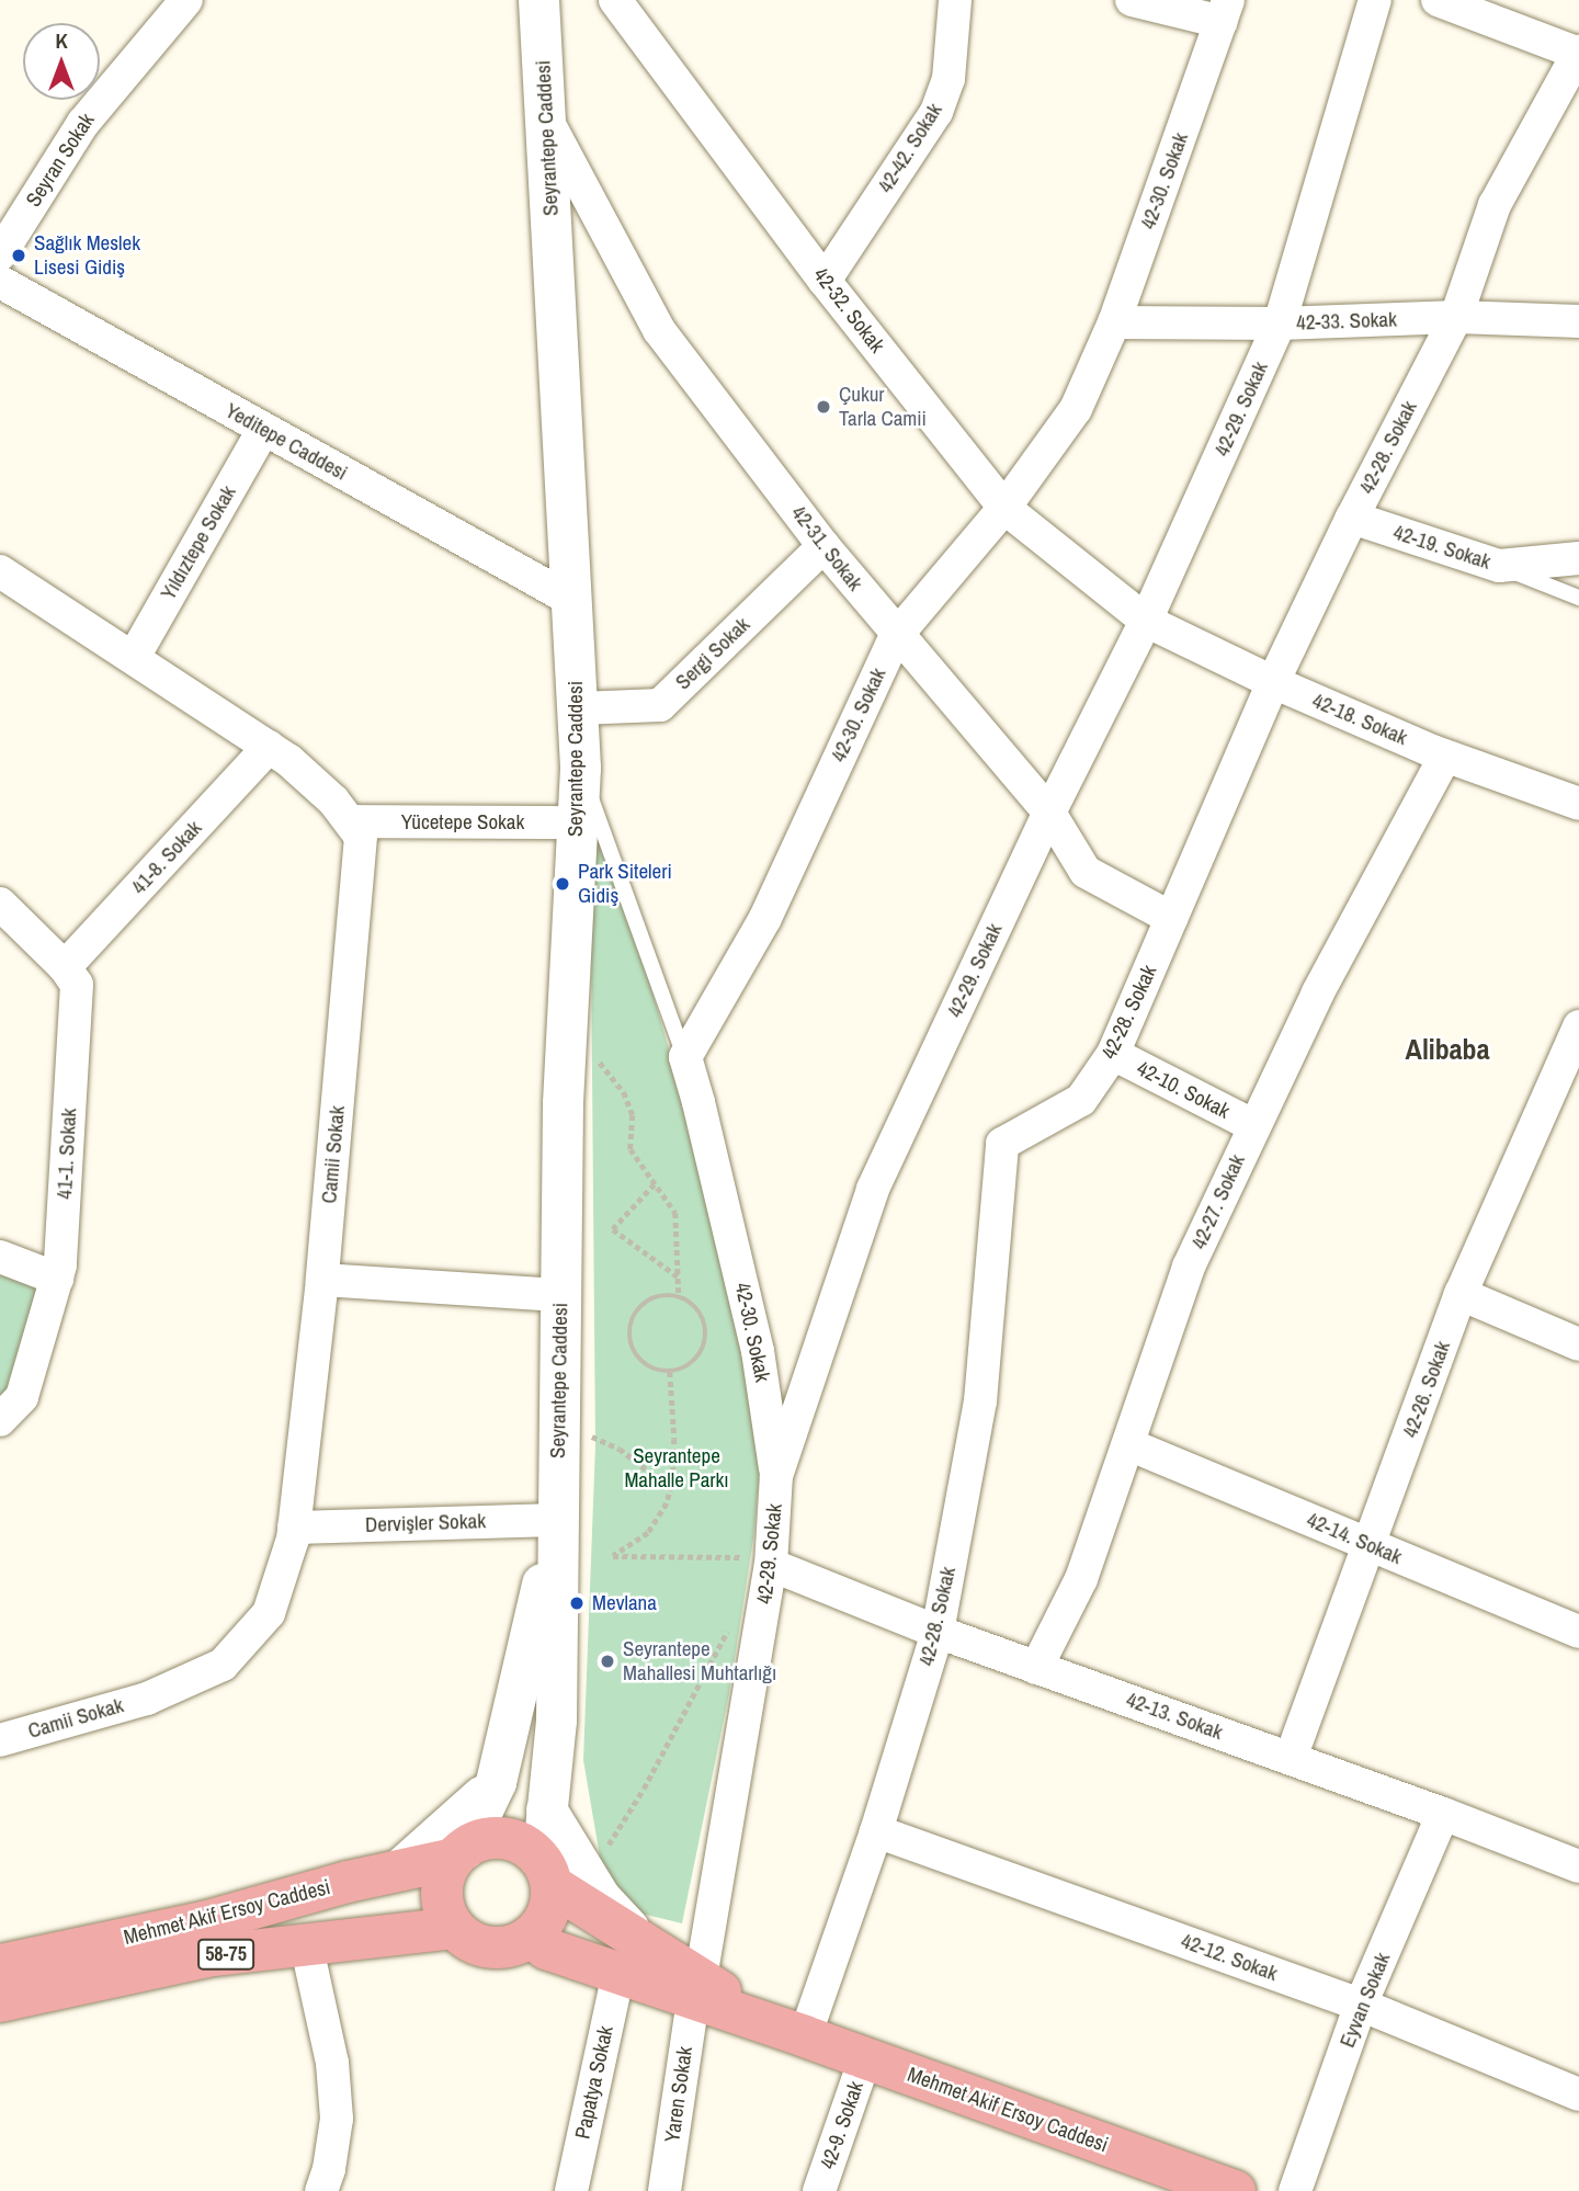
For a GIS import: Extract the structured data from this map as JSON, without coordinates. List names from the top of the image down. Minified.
{"streets":{"main road":["Mehmet Akif Ersoy Caddesi","58-75"],"street":["Seyrantepe Caddesi","42-42. Sokak","Seyran Sokak","42-30. Sokak","42-32. Sokak","42-33. Sokak","42-29. Sokak","Yeditepe Caddesi","42-28. Sokak","Yıldıztepe Sokak","42-19. Sokak","42-31. Sokak","Sergi Sokak","42-18. Sokak","Yücetepe Sokak","41-8. Sokak","42-10. Sokak","41-1. Sokak","Camii Sokak","42-27. Sokak","42-26. Sokak","Dervişler Sokak","42-14. Sokak","42-13. Sokak","42-12. Sokak","Eyvan Sokak","Papatya Sokak","Yaren Sokak","42-9. Sokak"]},"crossings":[["Seyrantepe Caddesi","Yeditepe Caddesi"],["Seyrantepe Caddesi","42-31. Sokak"],["Seyrantepe Caddesi","Sergi Sokak"],["Seyrantepe Caddesi","Yücetepe Sokak"],["Seyrantepe Caddesi","Dervişler Sokak"],["Seyrantepe Caddesi","Mehmet Akif Ersoy Caddesi"],["42-42. Sokak","42-32. Sokak"],["42-30. Sokak","42-32. Sokak"],["42-30. Sokak","42-33. Sokak"],["42-30. Sokak","42-29. Sokak"],["42-30. Sokak","42-31. Sokak"],["42-32. Sokak","42-29. Sokak"],["42-32. Sokak","42-18. Sokak"],["42-33. Sokak","42-29. Sokak"],["42-33. Sokak","42-28. Sokak"],["42-29. Sokak","42-31. Sokak"],["42-29. Sokak","42-18. Sokak"],["42-29. Sokak","42-13. Sokak"],["42-29. Sokak","Mehmet Akif Ersoy Caddesi"],["42-29. Sokak","Yaren Sokak"],["Yeditepe Caddesi","Yıldıztepe Sokak"],["42-28. Sokak","42-19. Sokak"],["42-28. Sokak","42-31. Sokak"],["42-28. Sokak","42-18. Sokak"],["42-28. Sokak","42-10. Sokak"],["42-28. Sokak","42-13. Sokak"],["42-28. Sokak","Mehmet Akif Ersoy Caddesi"],["42-28. Sokak","42-12. Sokak"],["Yıldıztepe Sokak","Camii Sokak"],["42-31. Sokak","Sergi Sokak"],["42-18. Sokak","42-27. Sokak"],["Yücetepe Sokak","Camii Sokak"],["41-8. Sokak","41-1. Sokak"],["41-8. Sokak","Camii Sokak"],["42-10. Sokak","42-27. Sokak"],["Camii Sokak","Dervişler Sokak"],["42-27. Sokak","42-14. Sokak"],["42-27. Sokak","42-13. Sokak"],["42-26. Sokak","42-14. Sokak"],["42-26. Sokak","42-13. Sokak"],["42-13. Sokak","Eyvan Sokak"],["Mehmet Akif Ersoy Caddesi","Papatya Sokak"],["Mehmet Akif Ersoy Caddesi","Yaren Sokak"],["Mehmet Akif Ersoy Caddesi","42-9. Sokak"],["42-12. Sokak","Eyvan Sokak"]],"districts":["Alibaba"],"parks":["Seyrantepe Mahalle Parkı"],"places":["Sağlık Meslek Lisesi Gidiş","Çukur Tarla Camii","Park Siteleri Gidiş","Mevlana","Seyrantepe Mahallesi Muhtarlığı"],"north":"top"}
